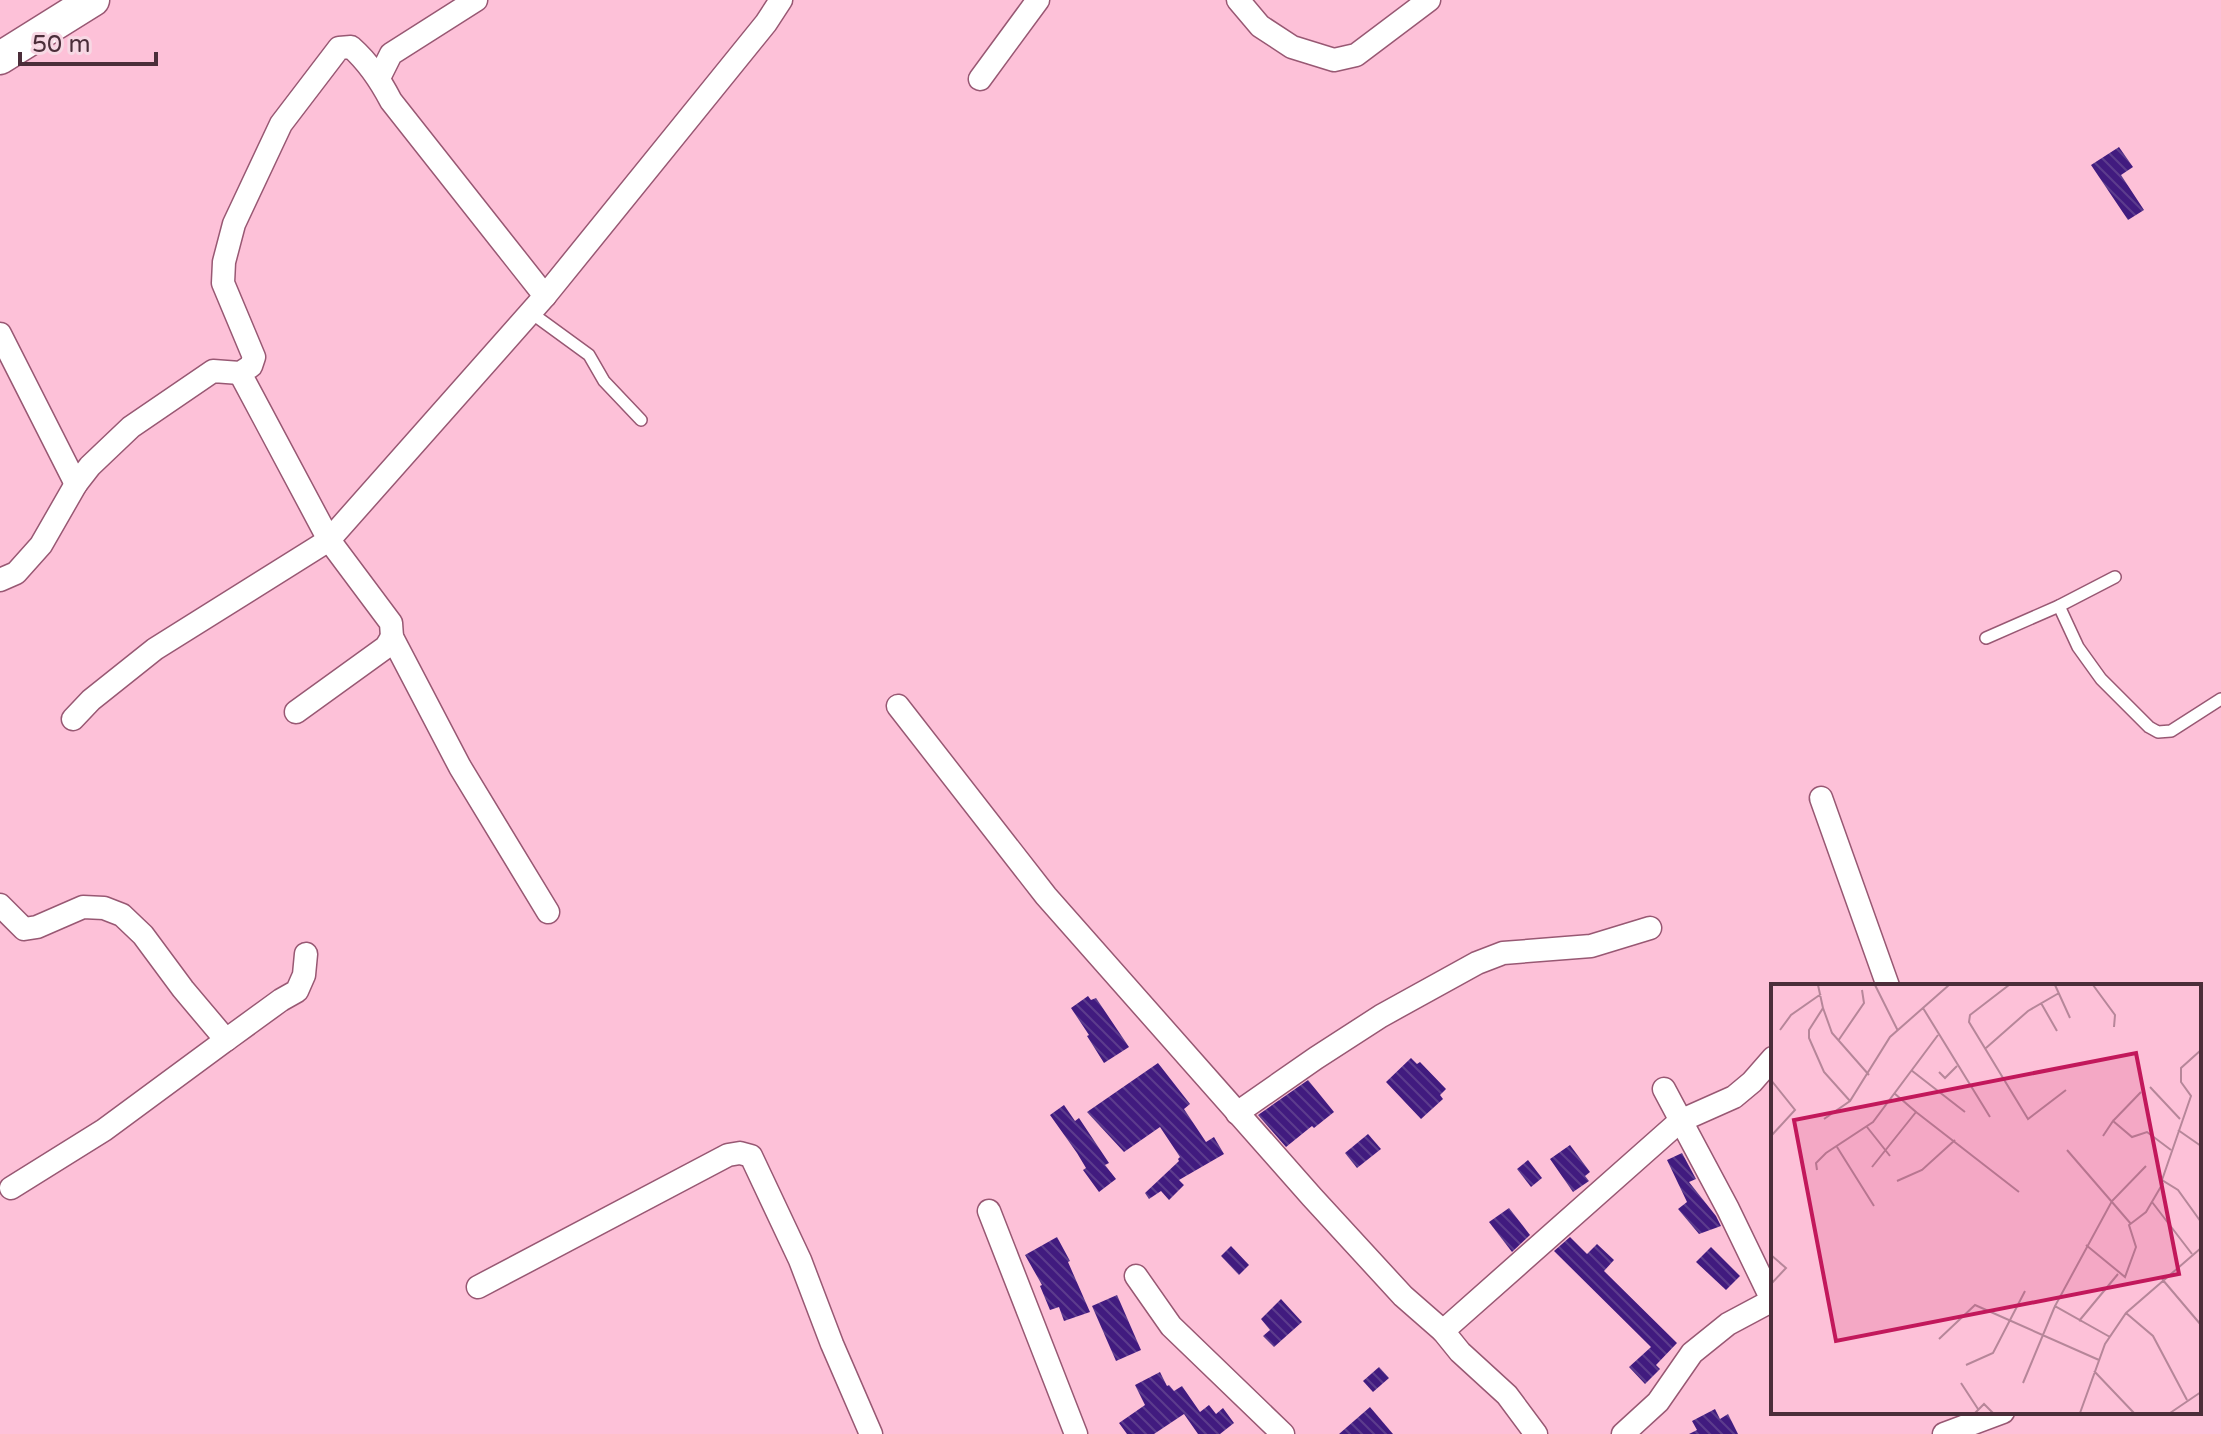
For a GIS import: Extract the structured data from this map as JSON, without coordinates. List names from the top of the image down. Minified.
{"scale_bar":"50 m"}
